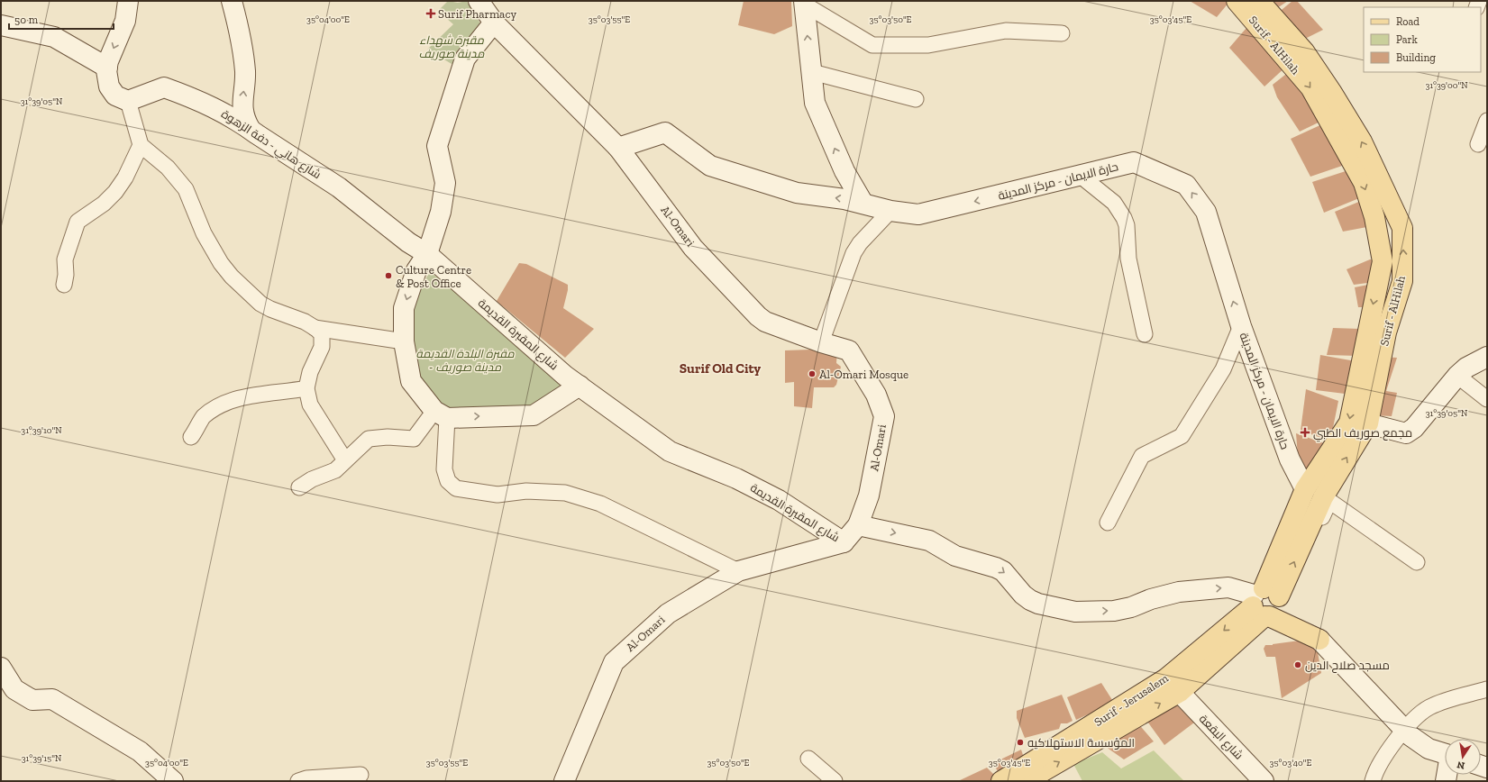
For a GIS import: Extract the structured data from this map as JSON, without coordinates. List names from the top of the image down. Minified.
{"streets":{"main road":["Surif - AlHilah","Surif - Jerusalem"],"street":["شارع هاني - دفة الزهوة","حارة الايمان - مركز المدينة","Al-Omari","شارع المقبرة القديمة","شارع البقعة"]},"crossings":[["Surif - AlHilah","حارة الايمان - مركز المدينة"],["Surif - AlHilah","Surif - Jerusalem"],["شارع هاني - دفة الزهوة","شارع المقبرة القديمة"],["حارة الايمان - مركز المدينة","Al-Omari"],["Al-Omari","شارع المقبرة القديمة"],["Surif - Jerusalem","شارع البقعة"]],"districts":["Surif Old City"],"parks":["مقبرة شهداء مدينة صوريف","مقبرة البلدة القديمة - مدينة صوريف"],"places":{"health":["Surif Pharmacy","مجمع صوريف الطبي"],"other":["Culture Centre & Post Office","Al-Omari Mosque","مسجد صلاح الدين","المؤسسة الاستهلاكيه"]},"legend":["Road","Park","Building"],"scale_bar":"50 m","north":"bottom","coordinates":["35°04'00\"E","35°03'55\"E","35°03'50\"E","35°03'45\"E","31°39'00\"N","31°39'05\"N","31°39'10\"N","31°39'15\"N","35°03'40\"E"]}
